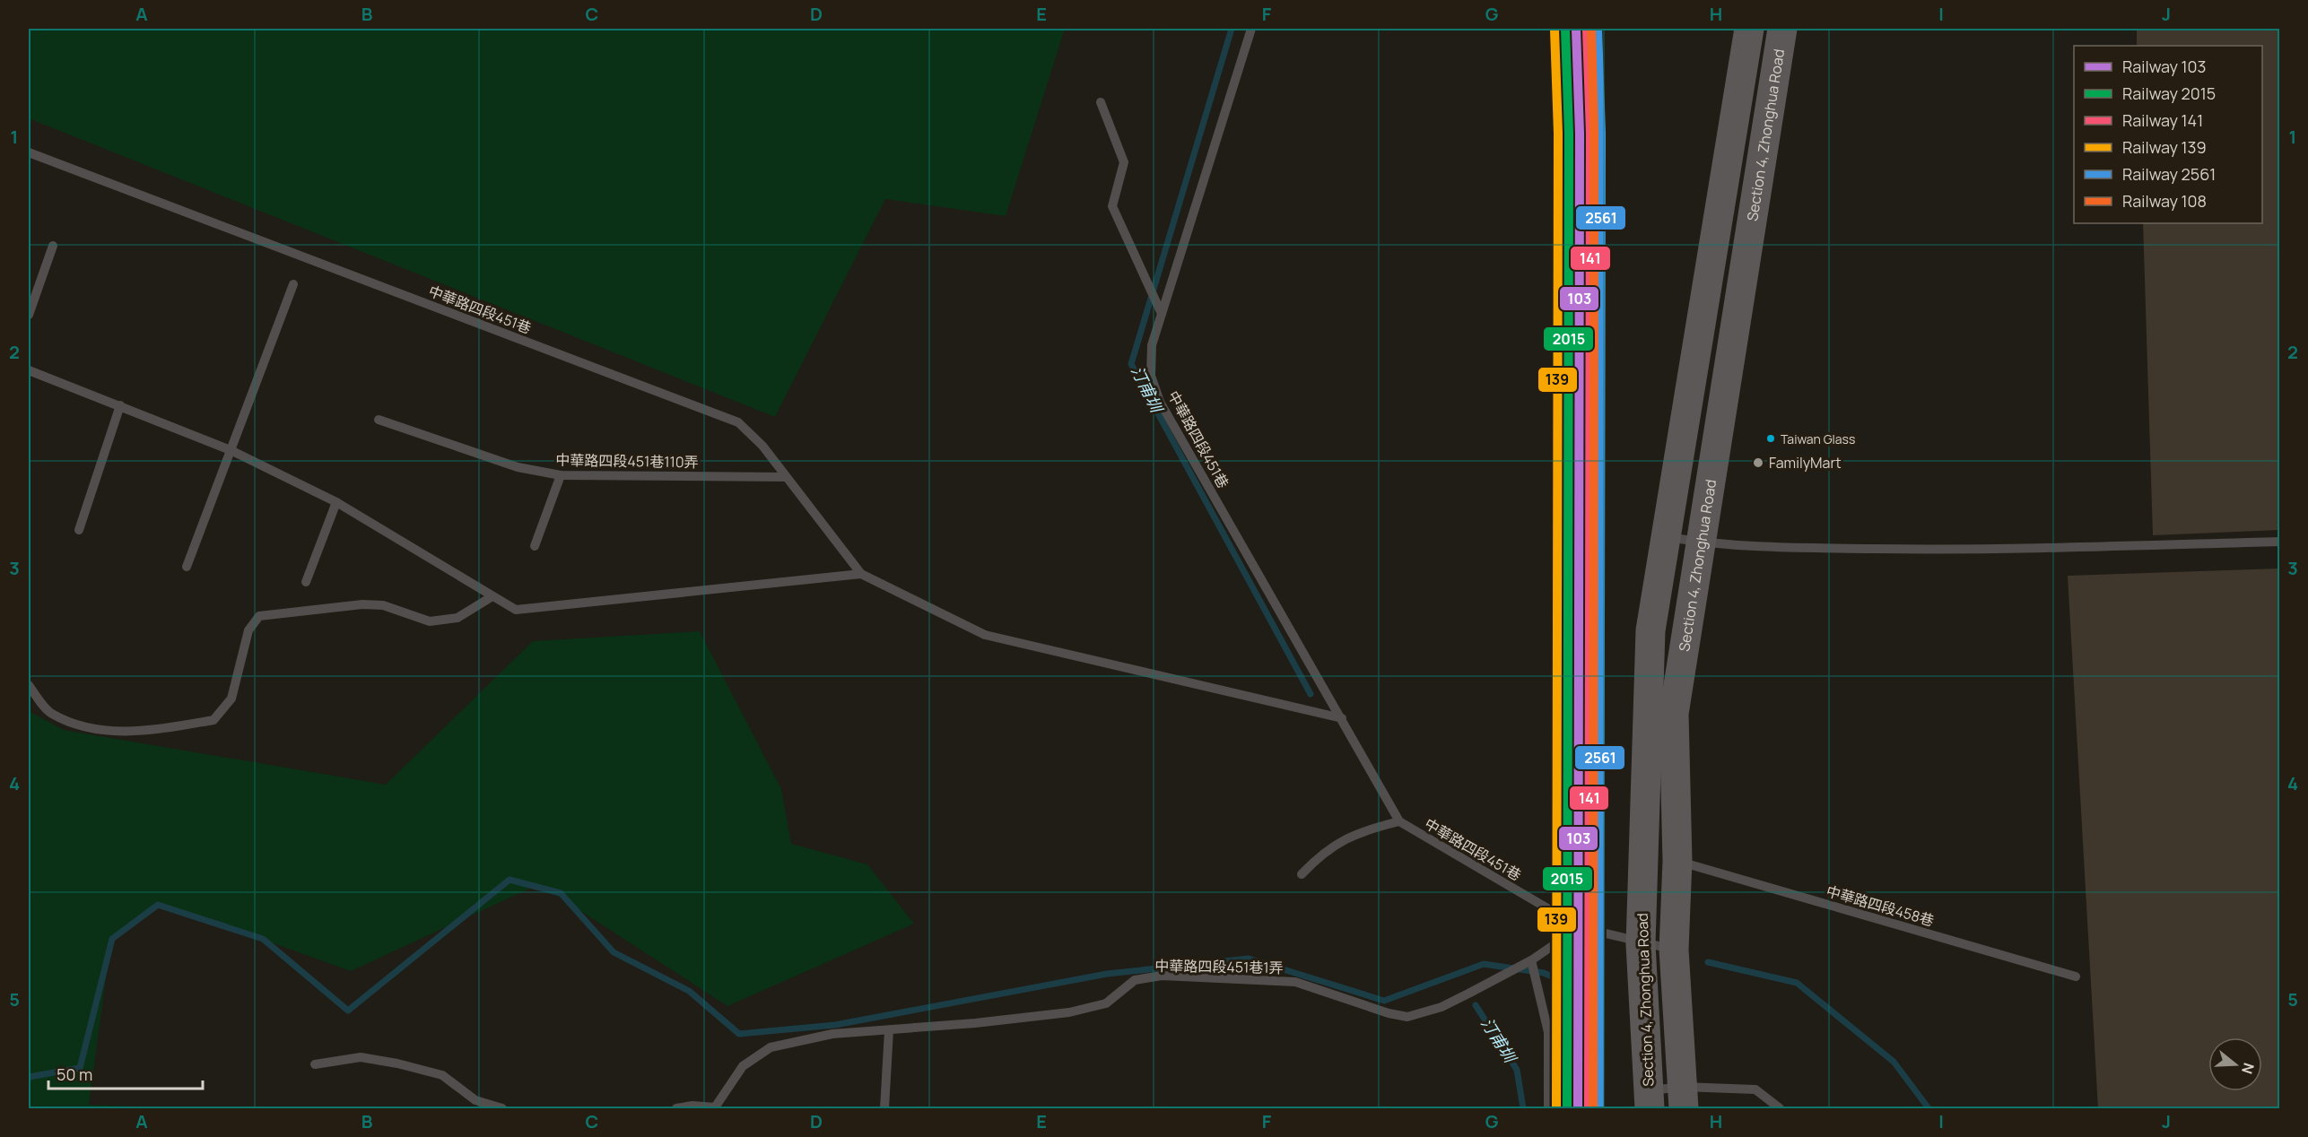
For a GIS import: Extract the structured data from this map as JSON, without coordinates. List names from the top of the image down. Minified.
{"streets":{"main road":["Section 4, Zhonghua Road"],"lane":["中華路四段451巷","中華路四段451巷110弄","中華路四段458巷","中華路四段451巷1弄"]},"crossings":[["Section 4, Zhonghua Road","中華路四段451巷"],["Section 4, Zhonghua Road","中華路四段458巷"],["中華路四段451巷","中華路四段451巷110弄"],["中華路四段451巷","中華路四段451巷1弄"]],"water":["汀甫圳"],"places":["Taiwan Glass","FamilyMart"],"lines":["rail line 103","rail line 2015","rail line 141","rail line 2561","rail line 108","rail line 139"],"legend":["Railway 103","Railway 2015","Railway 141","Railway 139","Railway 2561","Railway 108"],"scale_bar":"50 m","north":"right","grid":{"columns":["A","B","C","D","E","F","G","H","I","J"],"rows":["1","2","3","4","5"]}}
